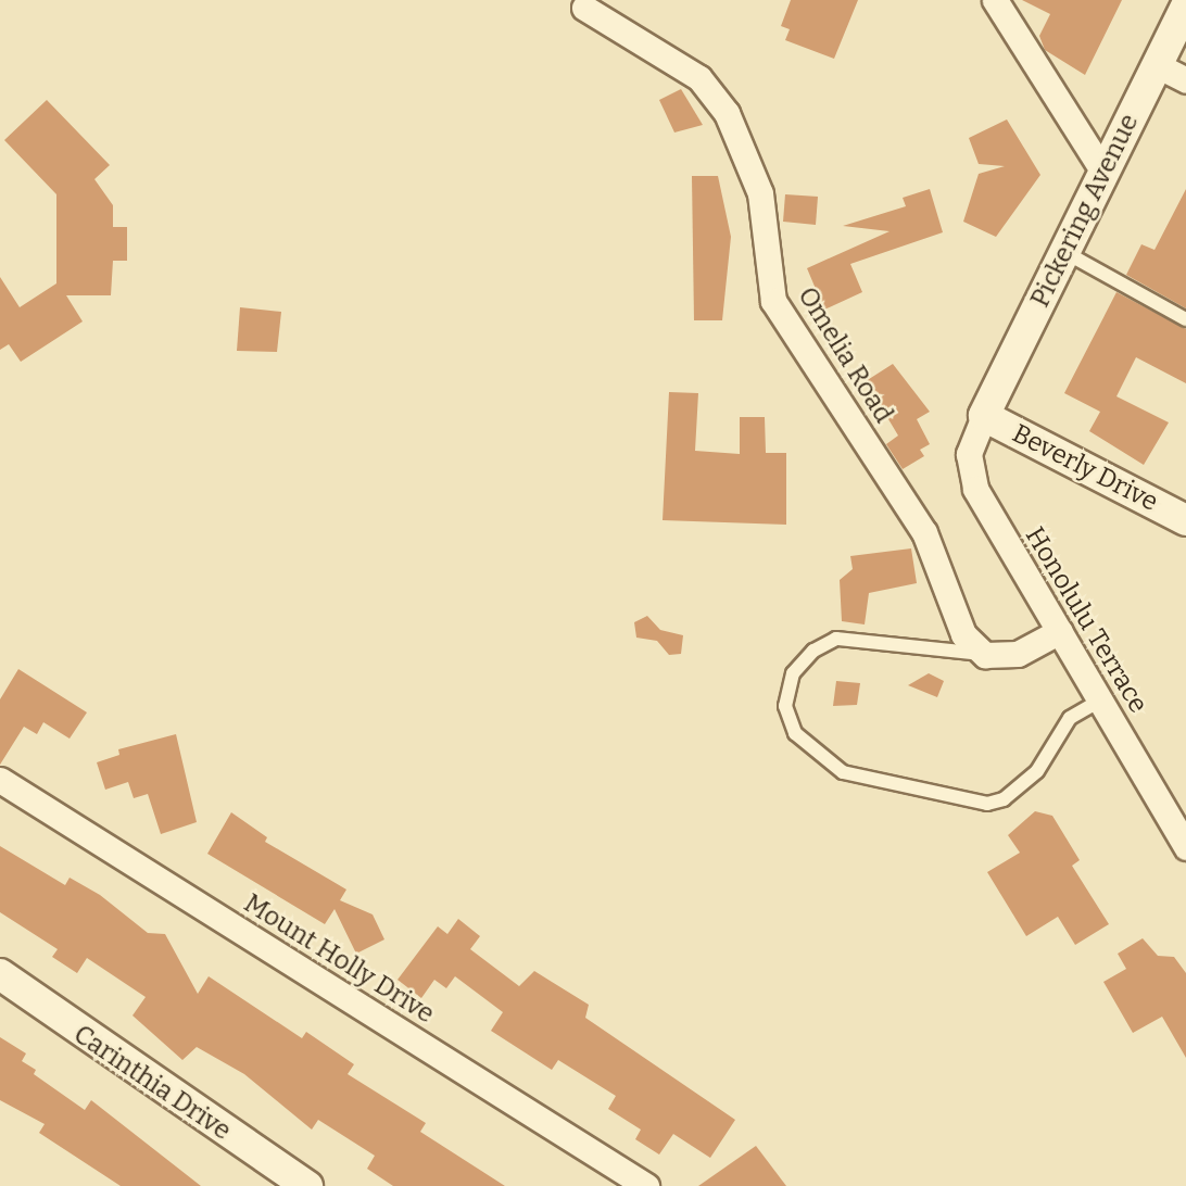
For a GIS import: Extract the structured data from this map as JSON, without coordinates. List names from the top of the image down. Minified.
{"streets":{"street":["Pickering Avenue","Omelia Road","Beverly Drive","Honolulu Terrace","Mount Holly Drive","Carinthia Drive"]},"crossings":[["Pickering Avenue","Beverly Drive"],["Pickering Avenue","Honolulu Terrace"],["Beverly Drive","Honolulu Terrace"]]}
